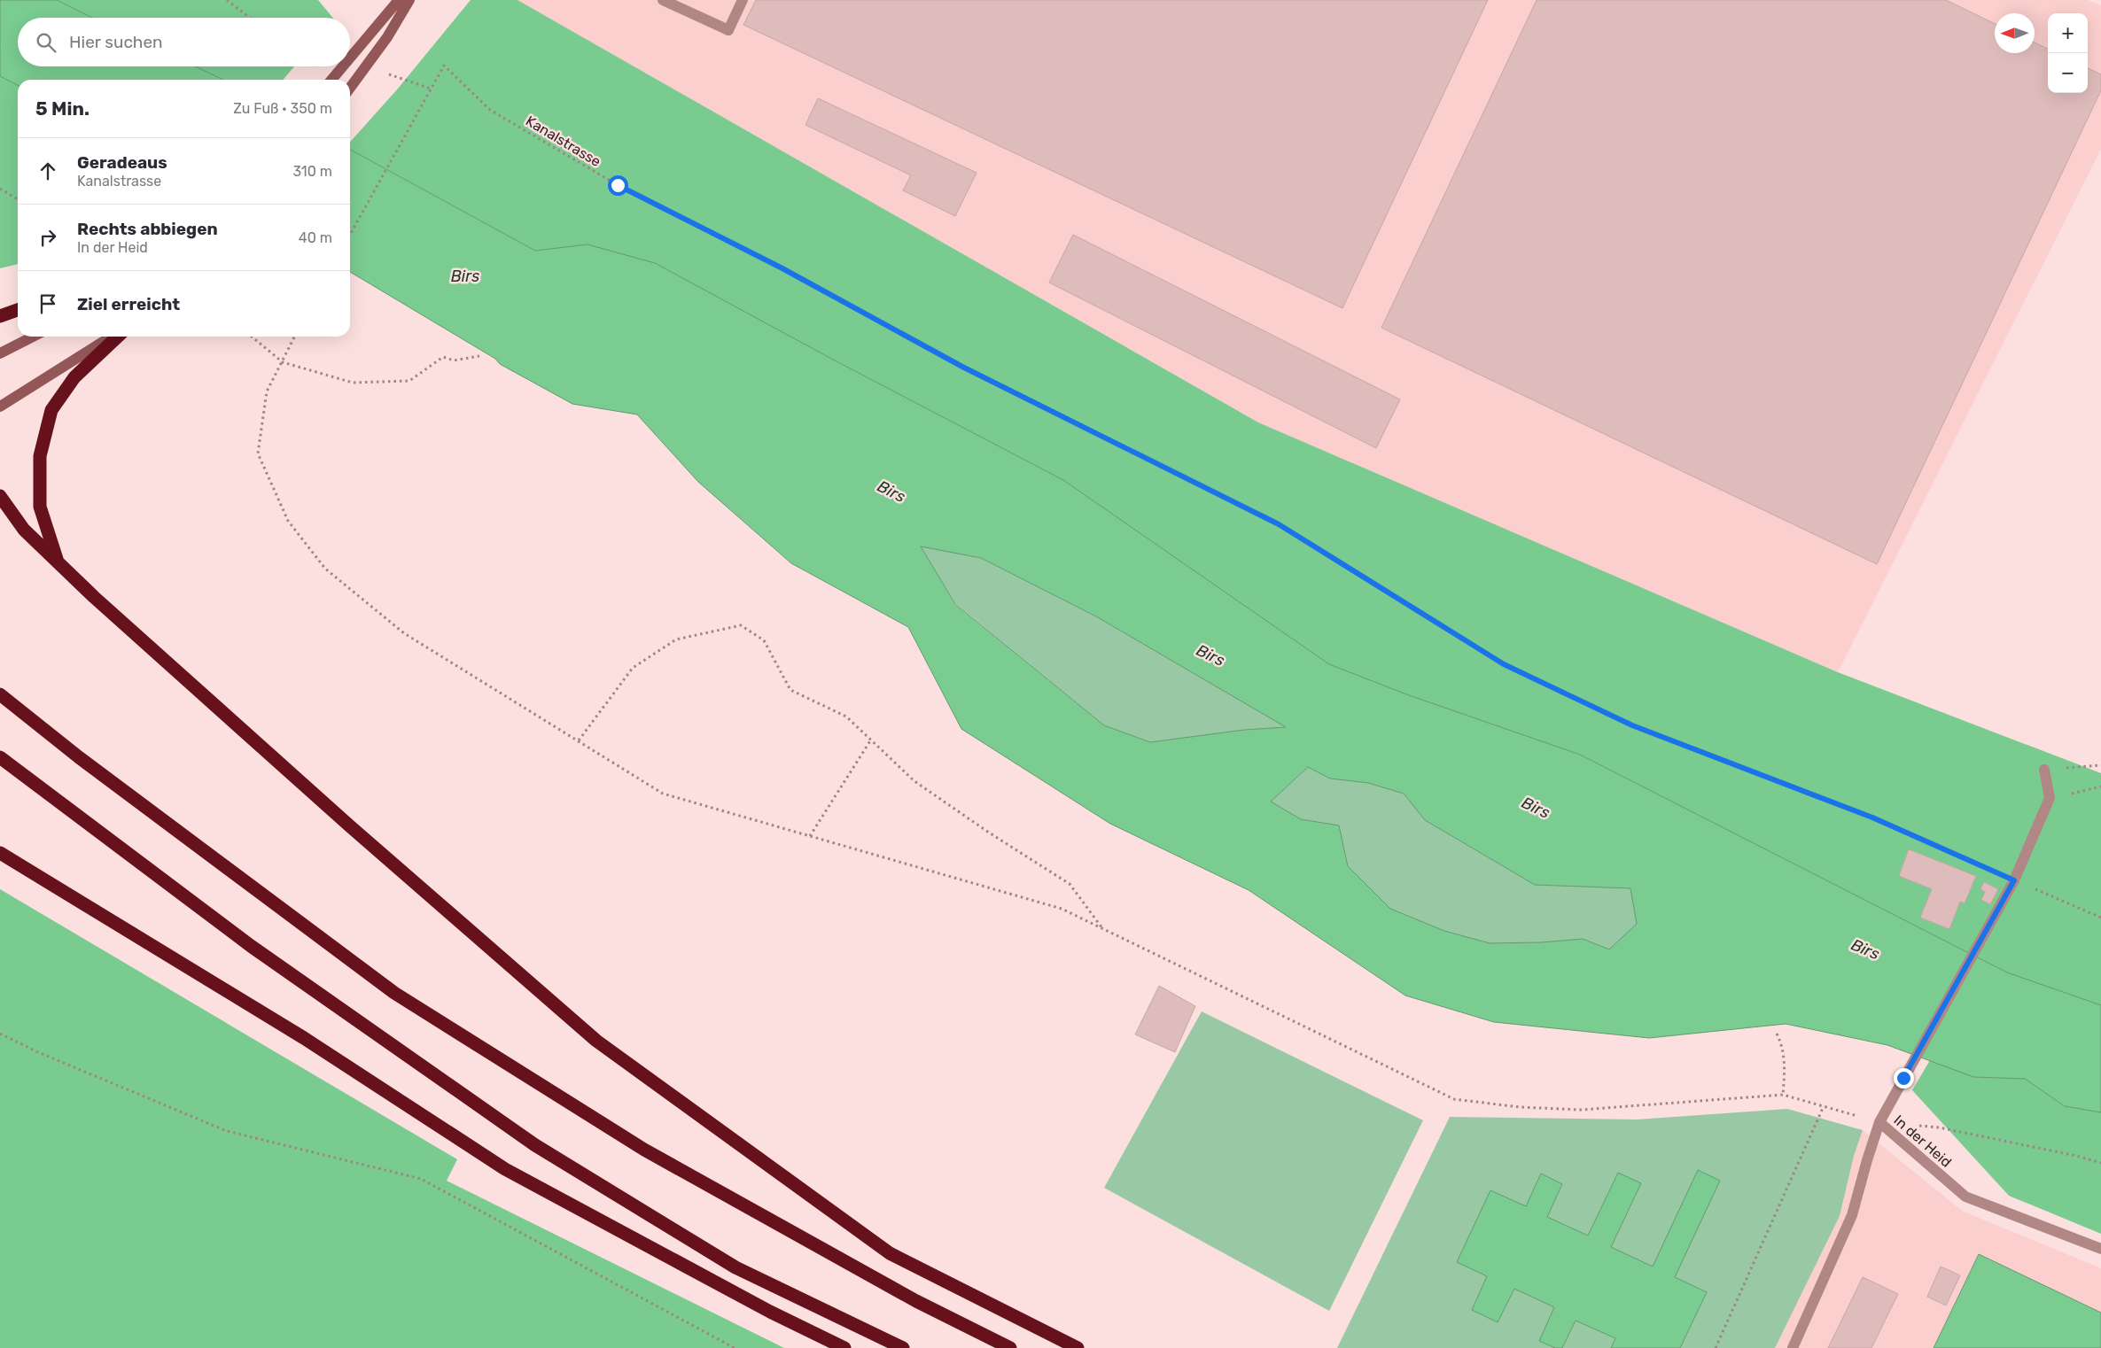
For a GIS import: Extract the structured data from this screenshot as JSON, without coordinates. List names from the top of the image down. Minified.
{"streets":{"street":["In der Heid"],"path":["Kanalstrasse"]},"crossings":[["Kanalstrasse","In der Heid"]],"water":["Birs"],"north":"left","page":{"map_buttons":["+","−"],"search":"Hier suchen","heading":["5 Min.","Zu Fuß · 350 m"],"list":[["Geradeaus","Kanalstrasse","310 m"],["Rechts abbiegen","In der Heid","40 m"],"Ziel erreicht"]}}
